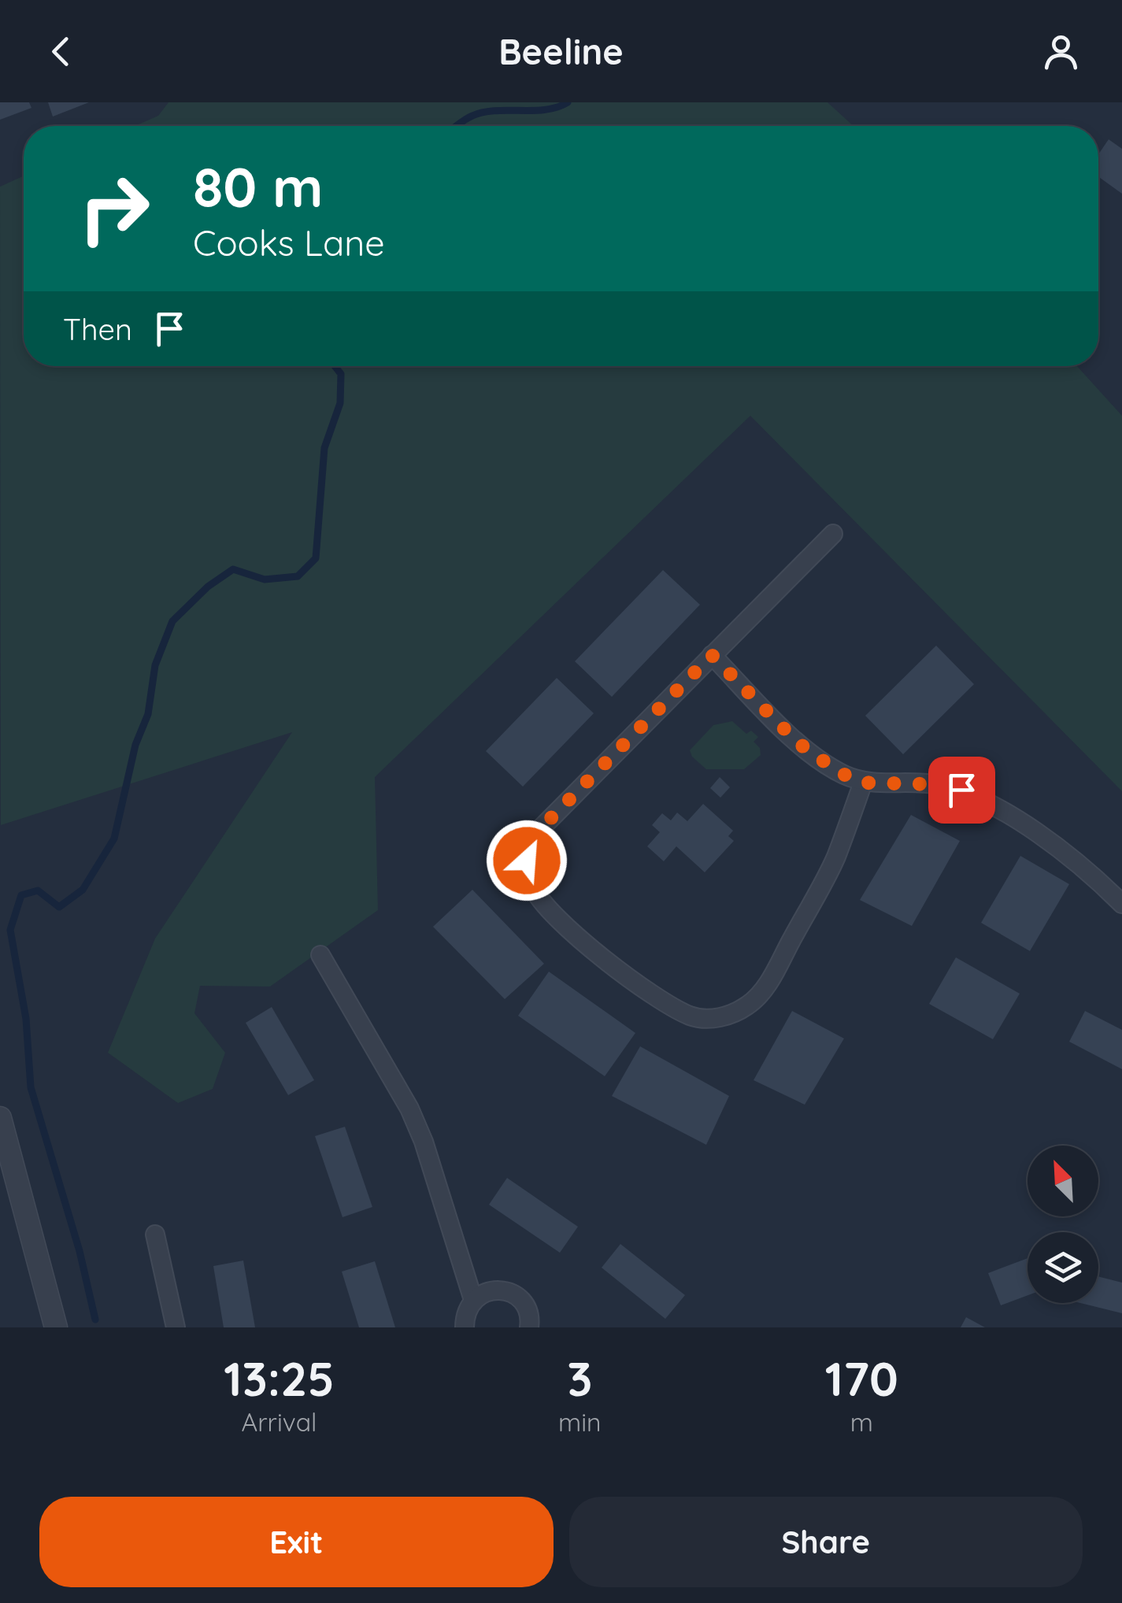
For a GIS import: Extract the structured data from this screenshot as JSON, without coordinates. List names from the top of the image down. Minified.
{"north":"top left","page":{"header":"Beeline","turn":["80 m","Cooks Lane"],"then":"Then","eta":["13:25","Arrival","3","min","170","m"],"buttons":["Exit","Share"]}}
